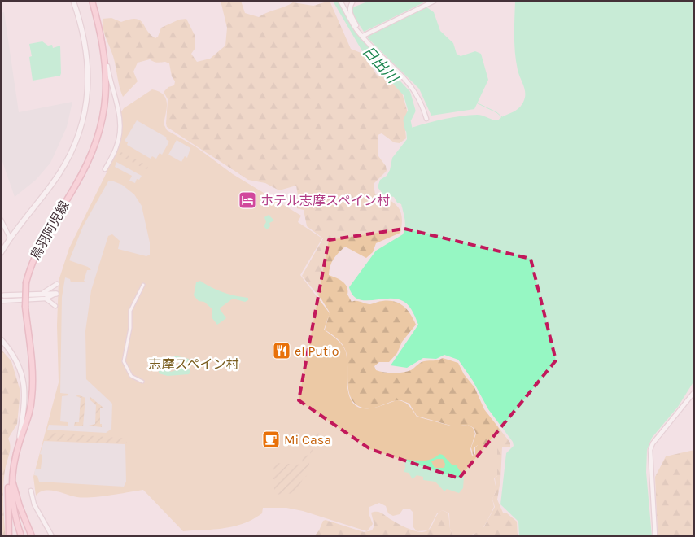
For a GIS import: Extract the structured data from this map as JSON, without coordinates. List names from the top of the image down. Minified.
{"streets":{"main road":["鳥羽阿児線"]},"water":["日出川"],"parks":["志摩スペイン村"],"places":{"hotel":["ホテル志摩スペイン村"],"restaurant":["el Putio"],"cafe":["Mi Casa"]}}
